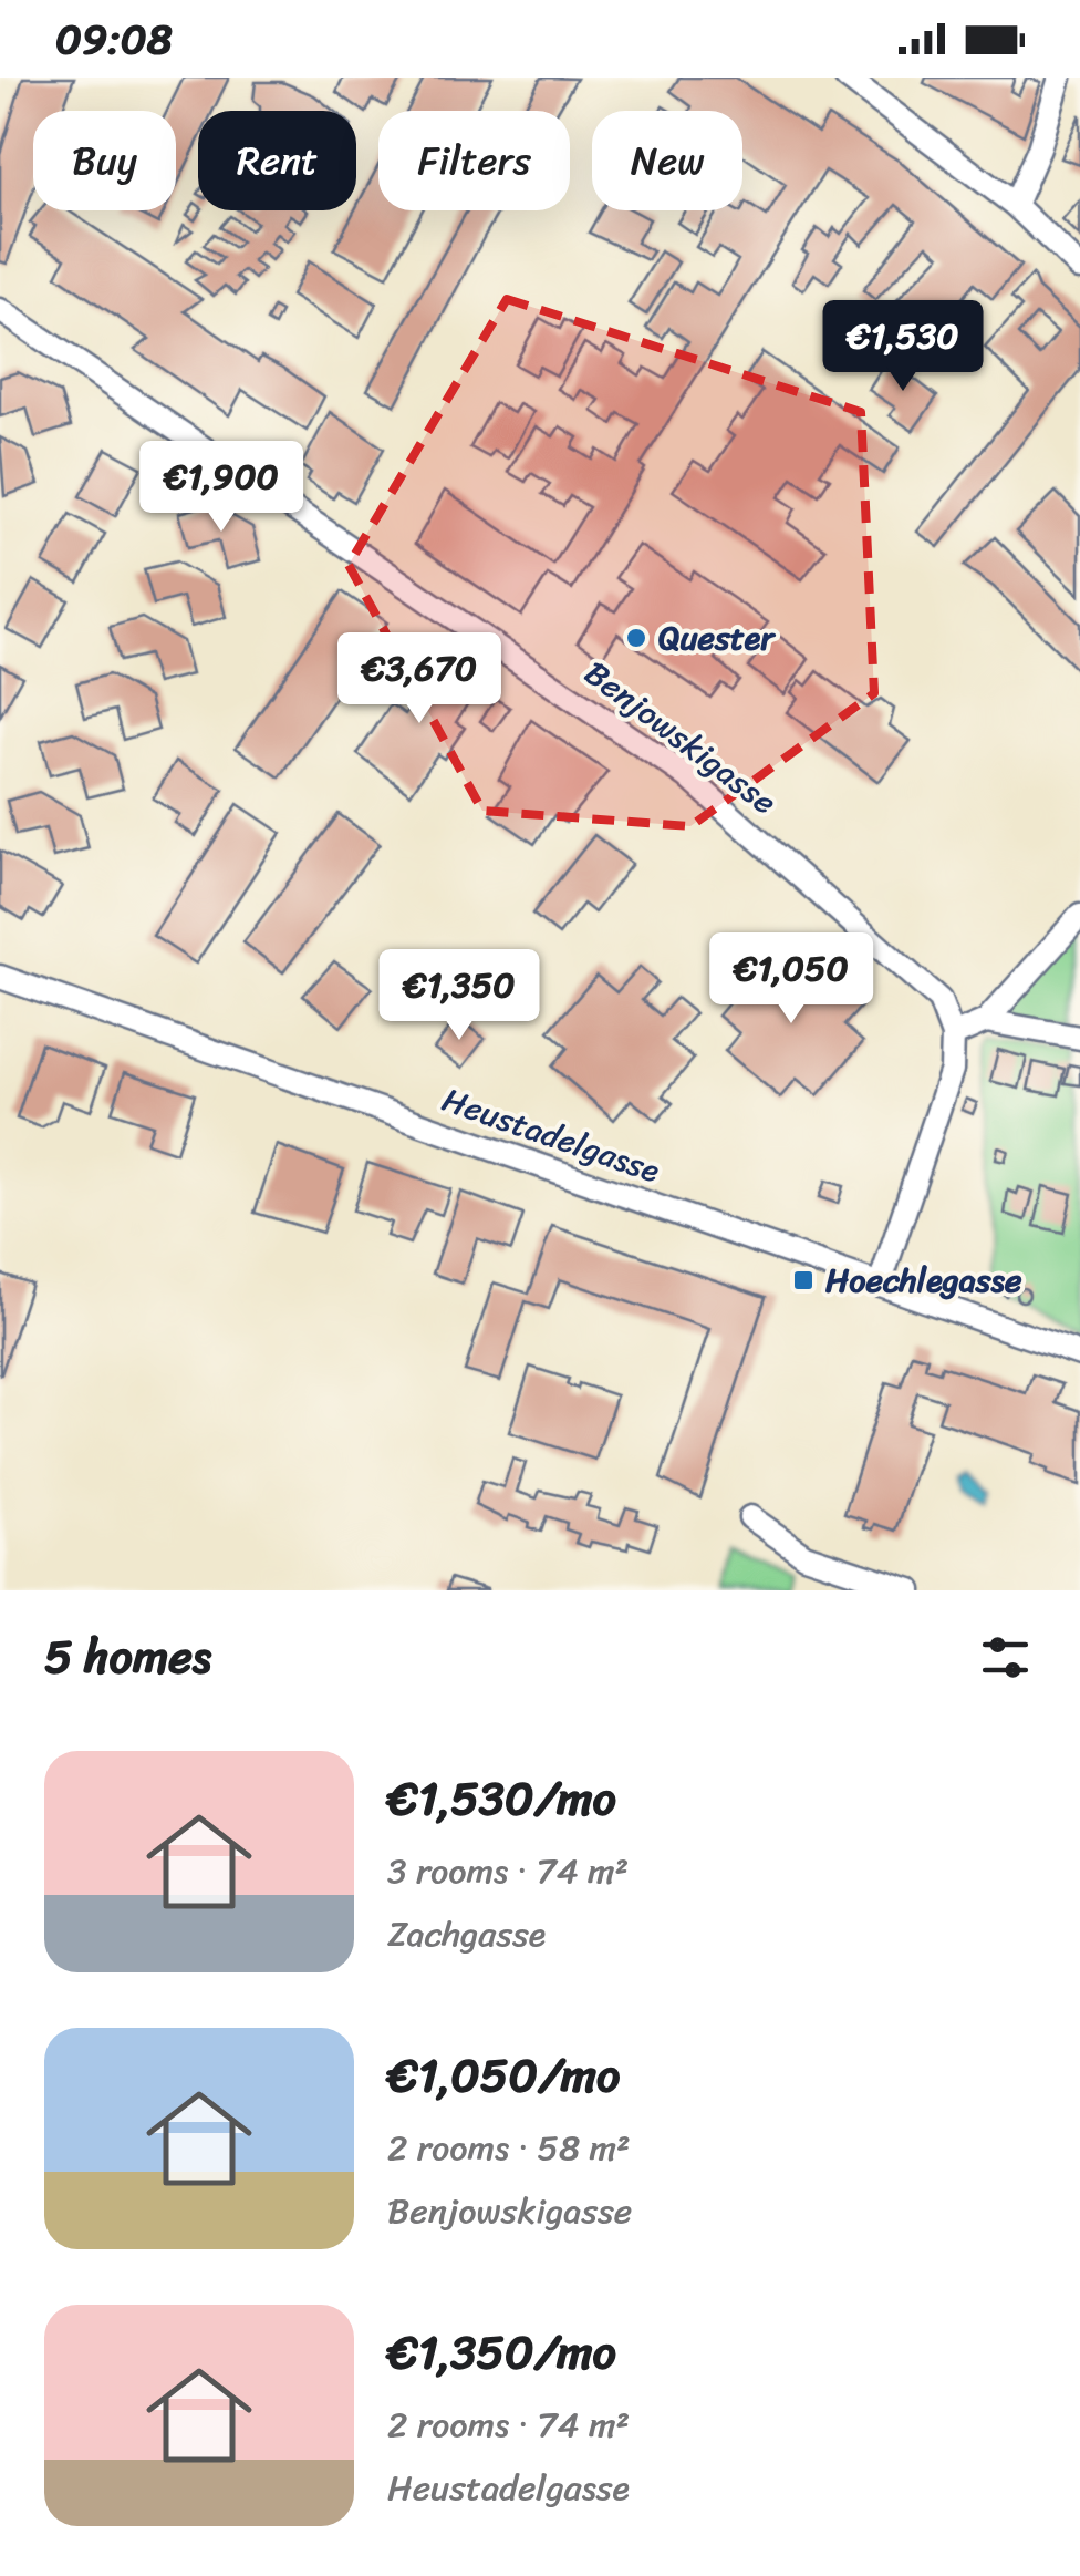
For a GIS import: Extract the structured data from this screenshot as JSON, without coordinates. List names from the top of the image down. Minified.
{"streets":{"street":["Benjowskigasse","Heustadelgasse"]},"places":{"other":["Quester"],"transit":["Hoechlegasse"]},"page":{"status":"09:08","chip":["Buy","Rent","Filters","New"],"price":["€1,530","€1,900","€3,670","€1,050","€1,350"],"heading":"5 homes","list":[{"name":"€1,530/mo","note":"3 rooms · 74 m² · Zachgasse"},{"name":"€1,050/mo","note":"2 rooms · 58 m² · Benjowskigasse"},{"name":"€1,350/mo","note":"2 rooms · 74 m² · Heustadelgasse"}]}}
